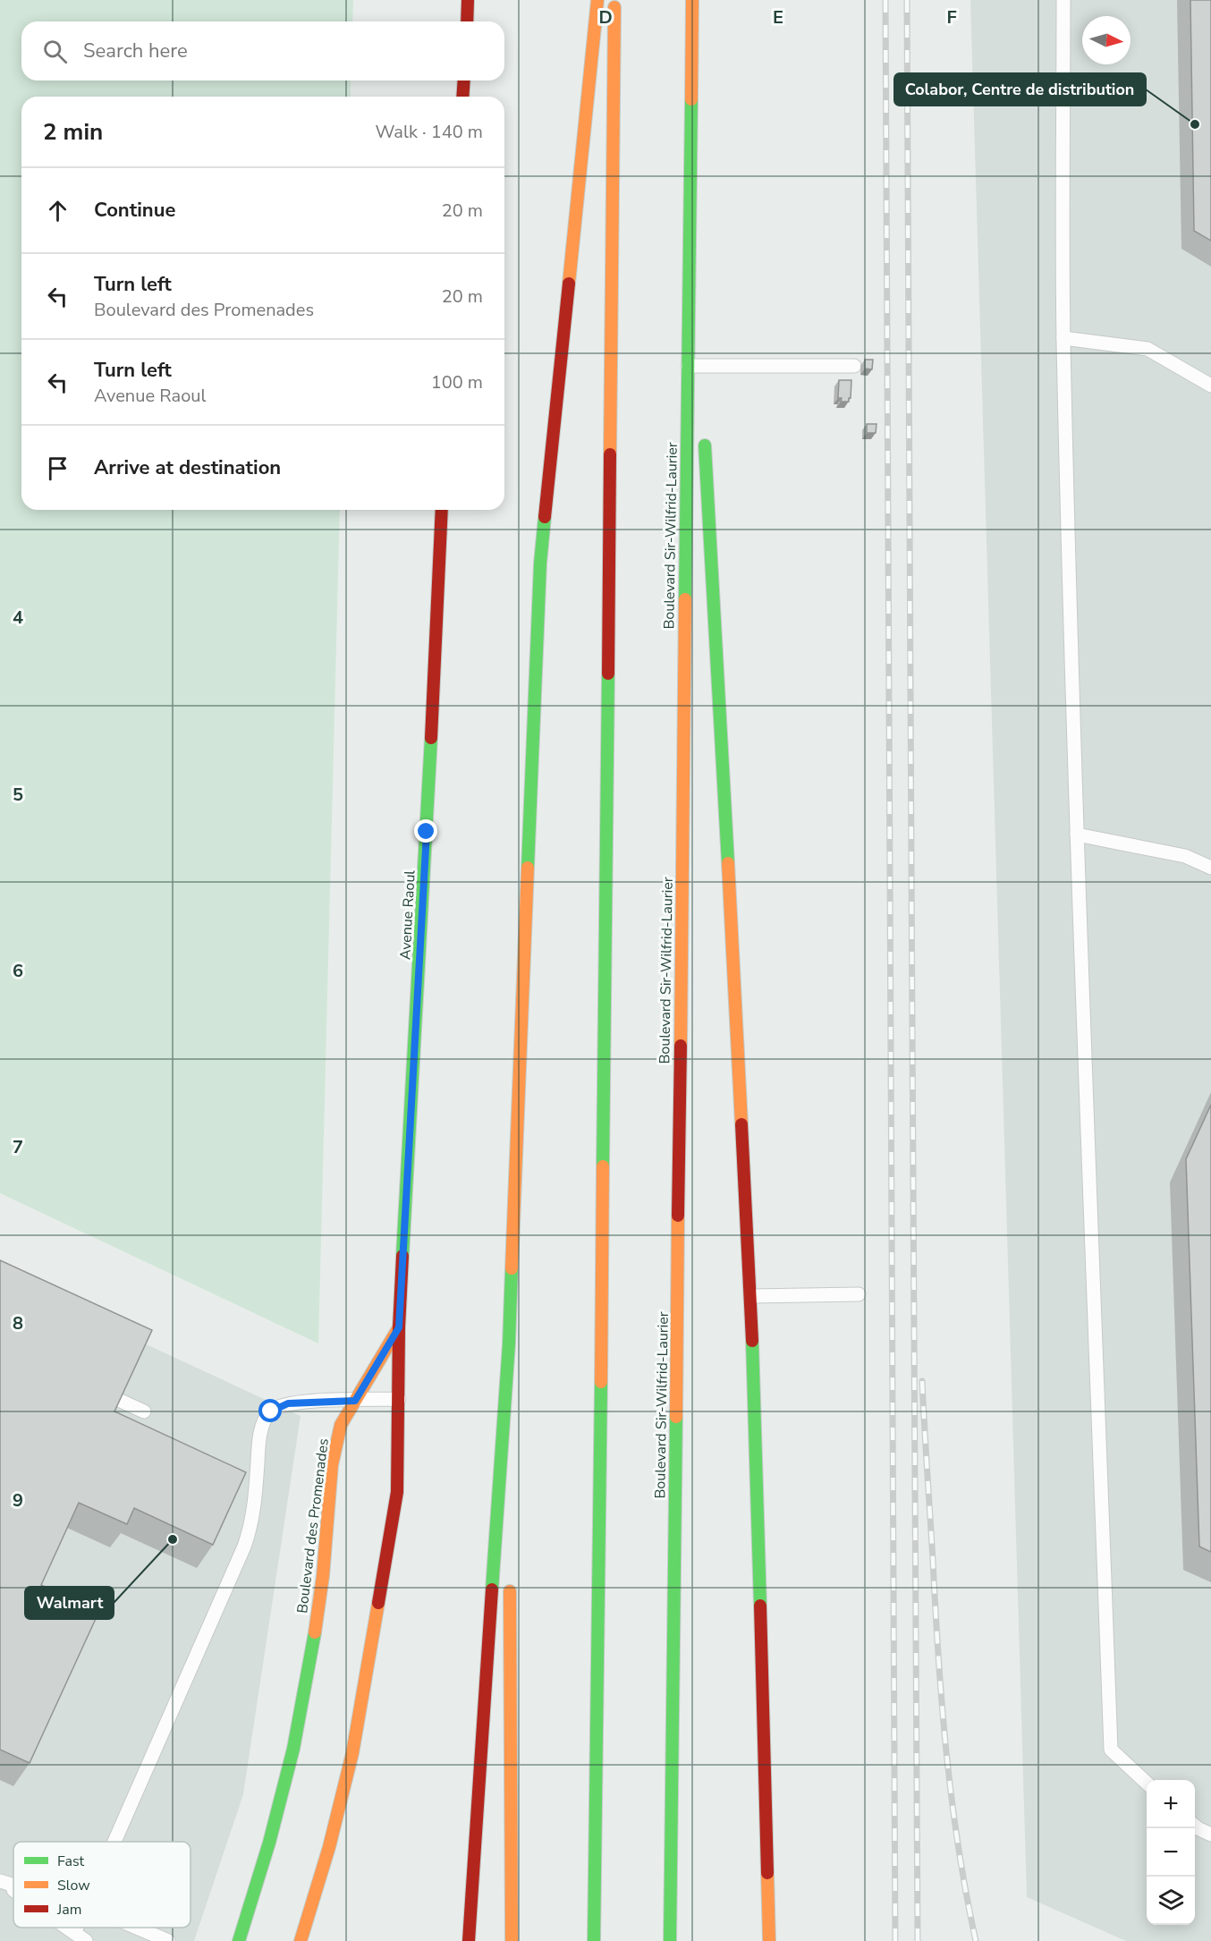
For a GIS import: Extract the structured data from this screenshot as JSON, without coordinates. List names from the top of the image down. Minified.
{"streets":{"main road":["Boulevard Sir-Wilfrid-Laurier","Avenue Raoul","Boulevard des Promenades"]},"crossings":[["Avenue Raoul","Boulevard des Promenades"]],"places":["Colabor, Centre de distribution","Walmart"],"legend":["Fast","Slow","Jam"],"north":"right","page":{"search":"Search here","heading":["2 min","Walk · 140 m"],"list":[["Continue","20 m"],["Turn left","Boulevard des Promenades","20 m"],["Turn left","Avenue Raoul","100 m"],"Arrive at destination"],"map_buttons":["+","−"]},"grid":{"columns":["D","E","F"],"rows":["4","5","6","7","8","9"]}}
